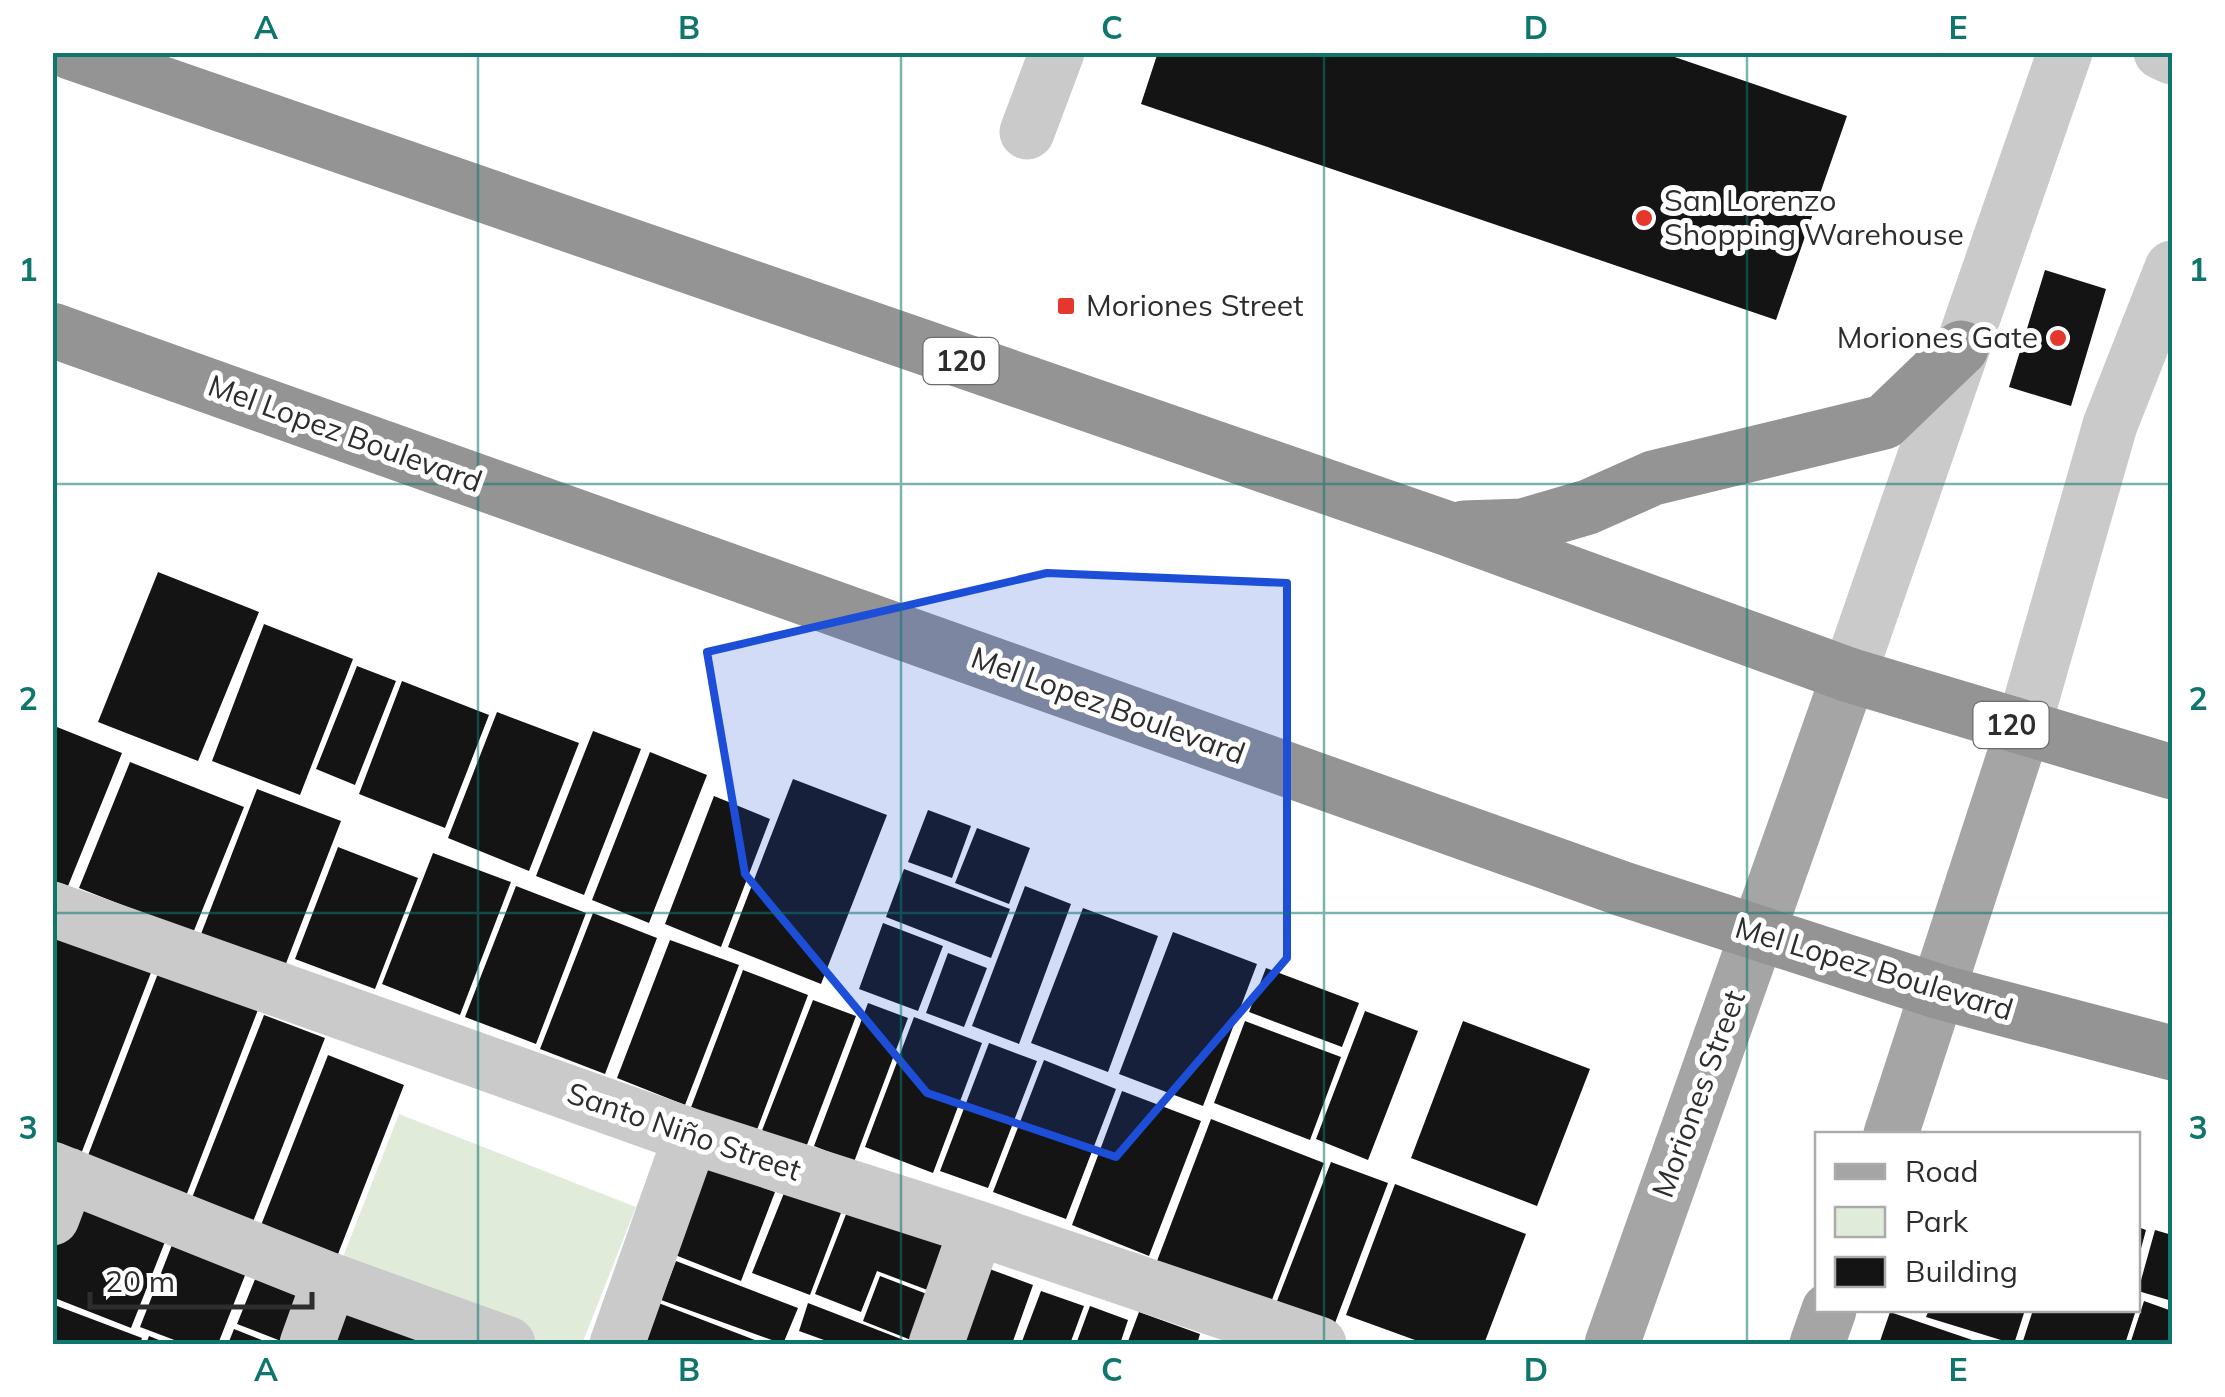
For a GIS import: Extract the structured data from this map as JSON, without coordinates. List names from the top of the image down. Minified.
{"streets":{"highway":["120","Mel Lopez Boulevard"],"main road":["Moriones Street"],"street":["Santo Niño Street"]},"crossings":[["120","Moriones Street"],["Mel Lopez Boulevard","Moriones Street"]],"places":{"other":["San Lorenzo Shopping Warehouse","Moriones Gate"],"transit":["Moriones Street"]},"legend":["Road","Park","Building"],"scale_bar":"20 m","grid":{"columns":["A","B","C","D","E"],"rows":["1","2","3"]}}
